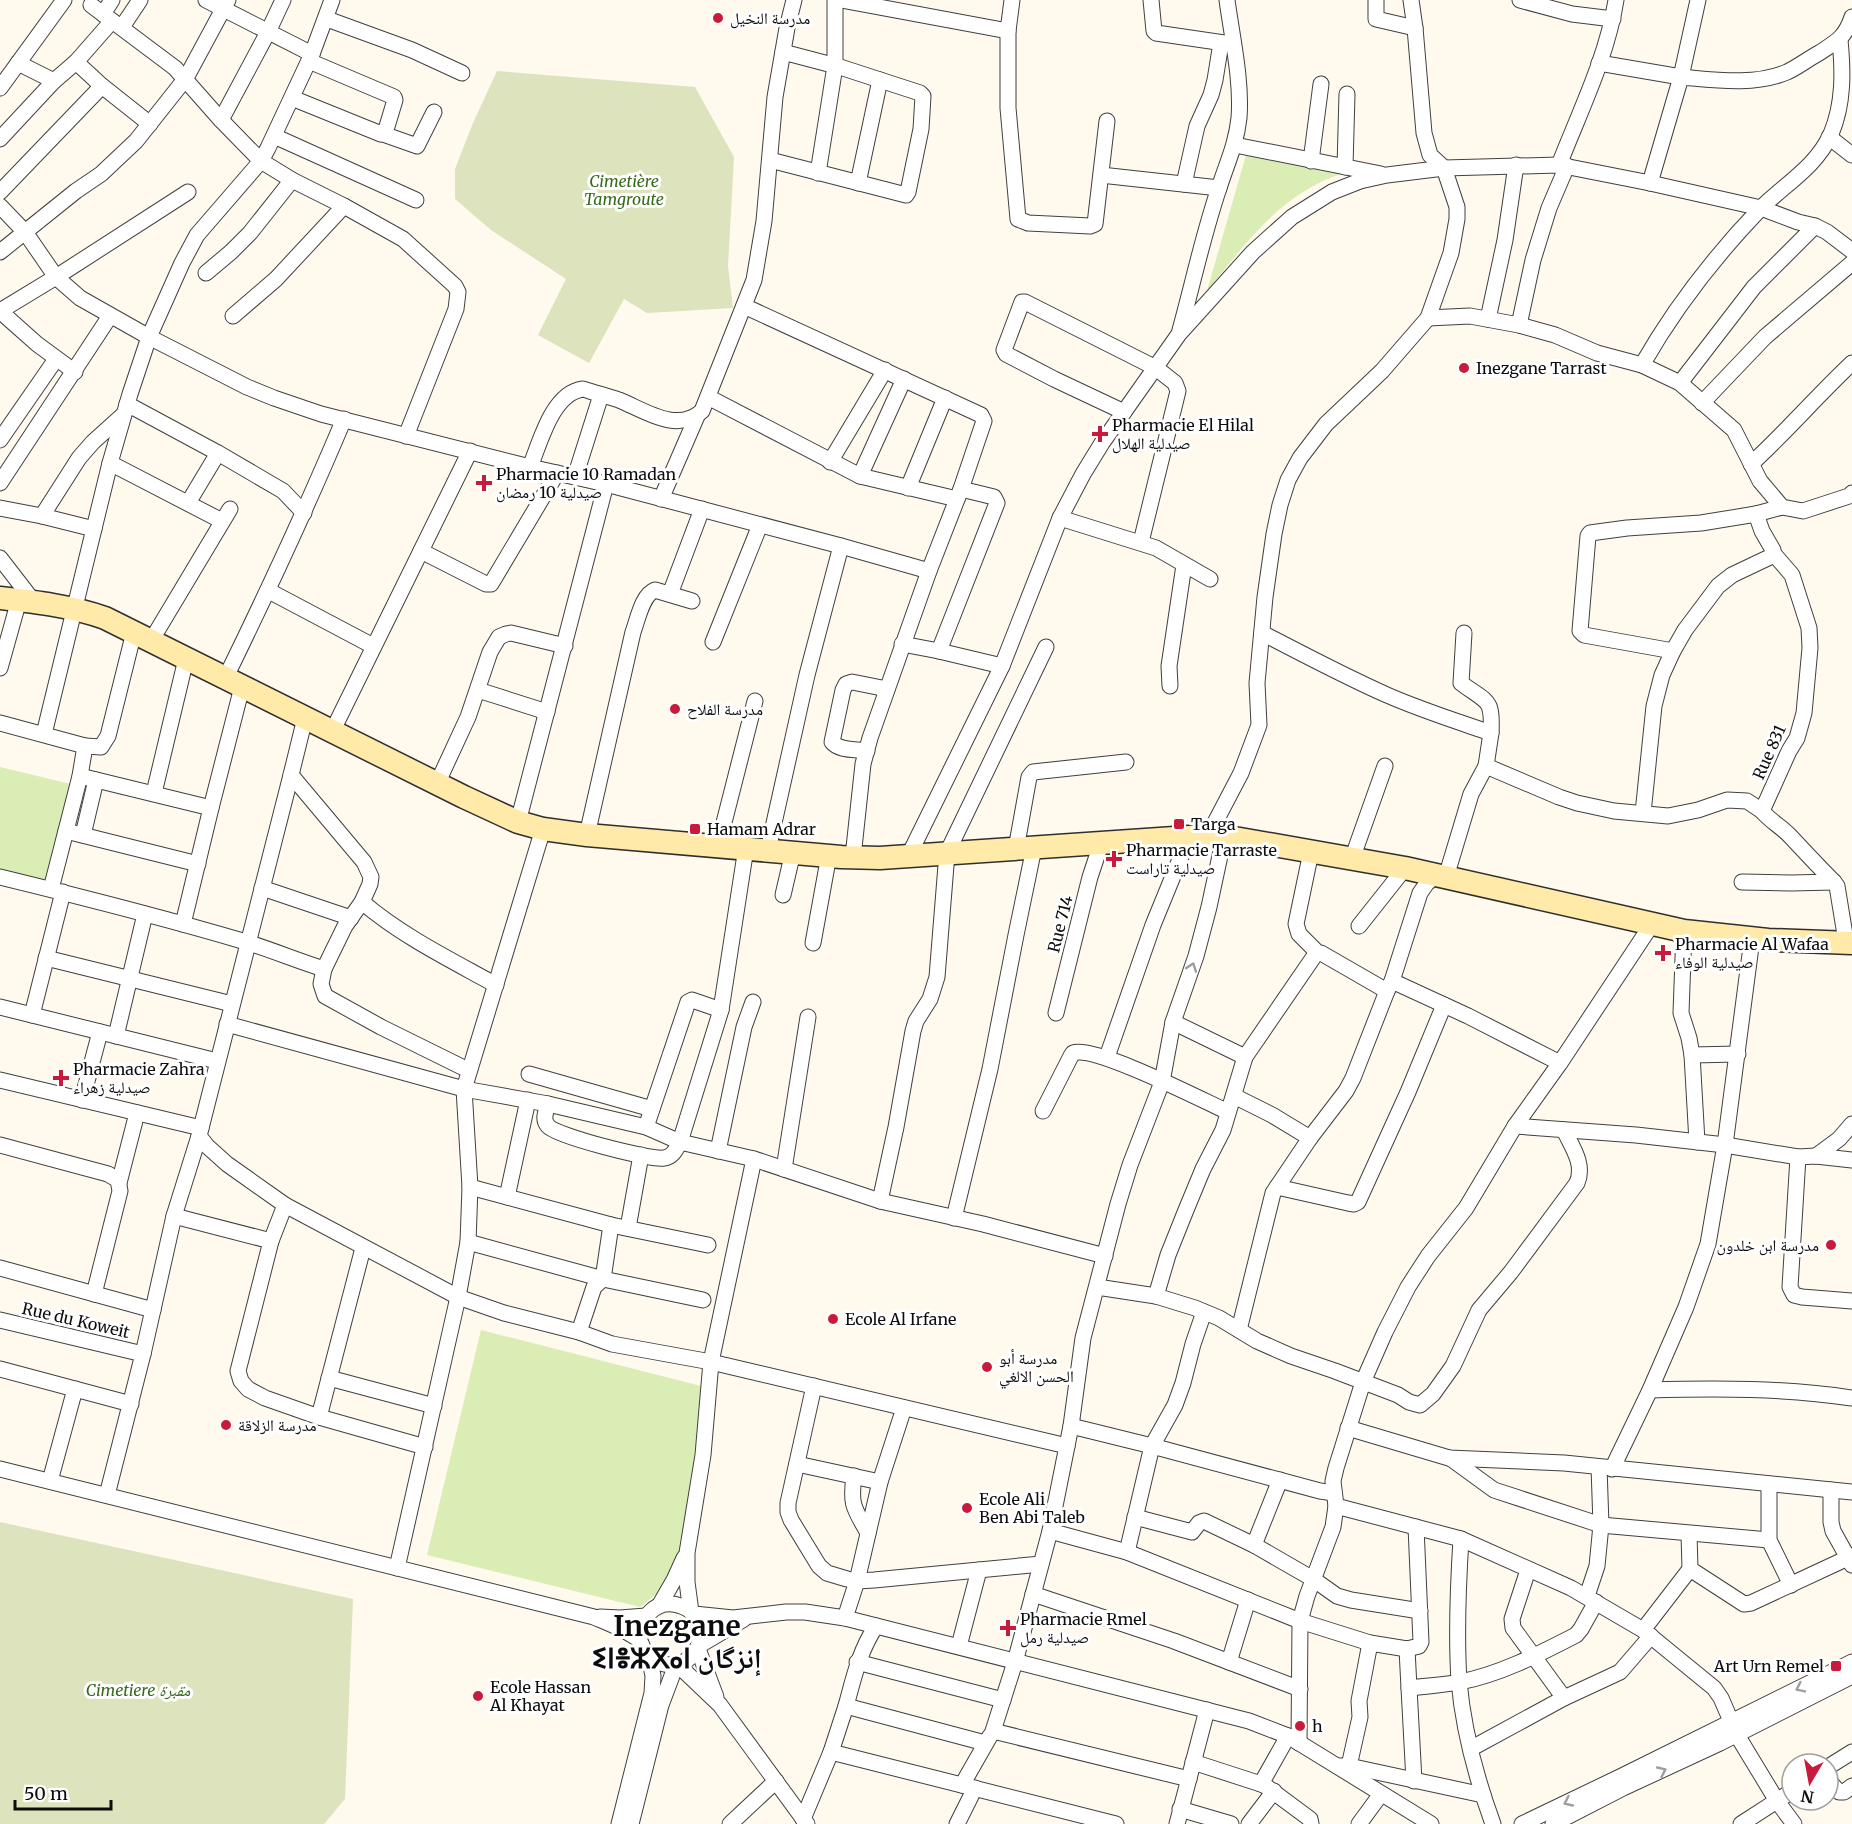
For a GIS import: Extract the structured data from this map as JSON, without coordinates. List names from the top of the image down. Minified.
{"streets":{"street":["Rue 831","Rue 714","Rue du Koweit"]},"districts":["Inezgane ⵉⵏⴻⵣⴳⴰⵏ إنزگان"],"parks":["Cimetière Tamgroute","Cimetiere مقبرة"],"places":{"other":["مدرسة النخيل","Inezgane Tarrast","مدرسة الفلاح","مدرسة ابن خلدون","Ecole Al Irfane","مدرسة أبو الحسن الالغي","مدرسة الزلاقة","Ecole Ali Ben Abi Taleb","Ecole Hassan Al Khayat","h"],"health":["Pharmacie El Hilal صيدلية الهلال","Pharmacie 10 Ramadan صيدلية 10 رمضان","Pharmacie Tarraste صيدلية تاراست","Pharmacie Al Wafaa صيدلية الوفاء","Pharmacie Zahra صيدلية زهراء","Pharmacie Rmel صيدلية رمل"],"transit":["Targa","Hamam Adrar","Art Urn Remel"]},"scale_bar":"50 m","north":"bottom"}
